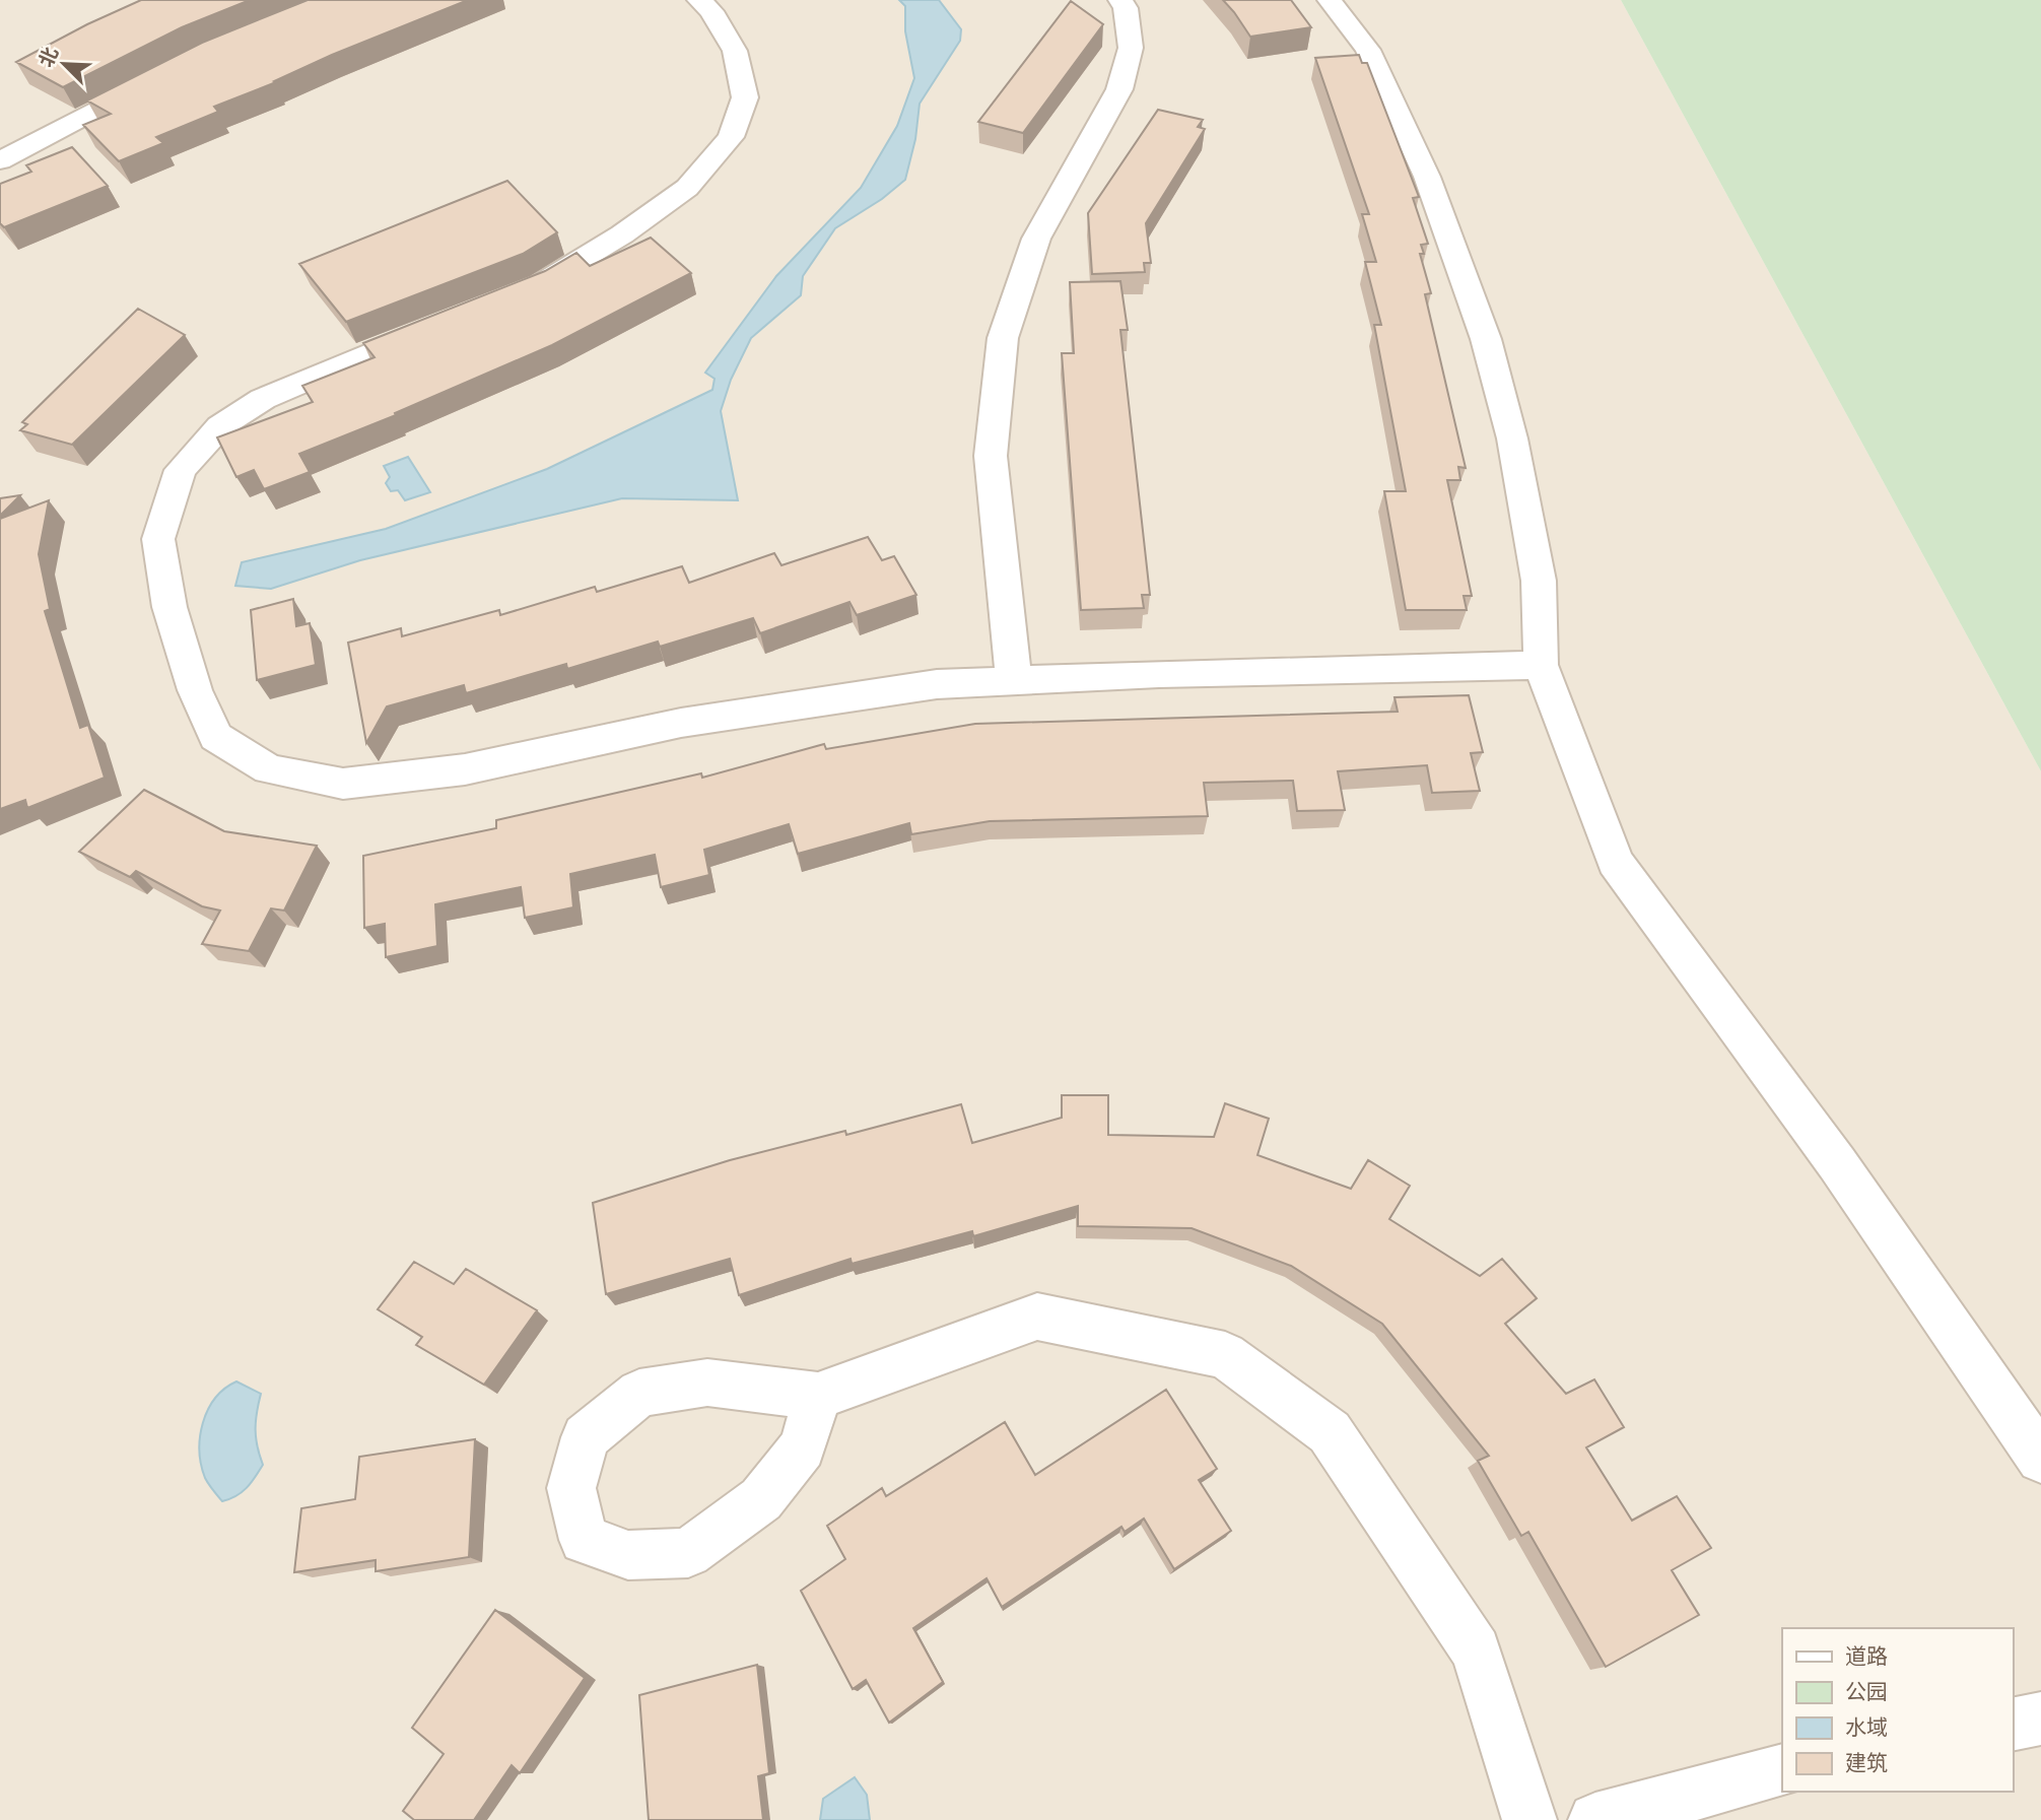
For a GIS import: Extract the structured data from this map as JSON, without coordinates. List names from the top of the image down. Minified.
{"legend":["道路","公园","水域","建筑"],"north":"top left"}
